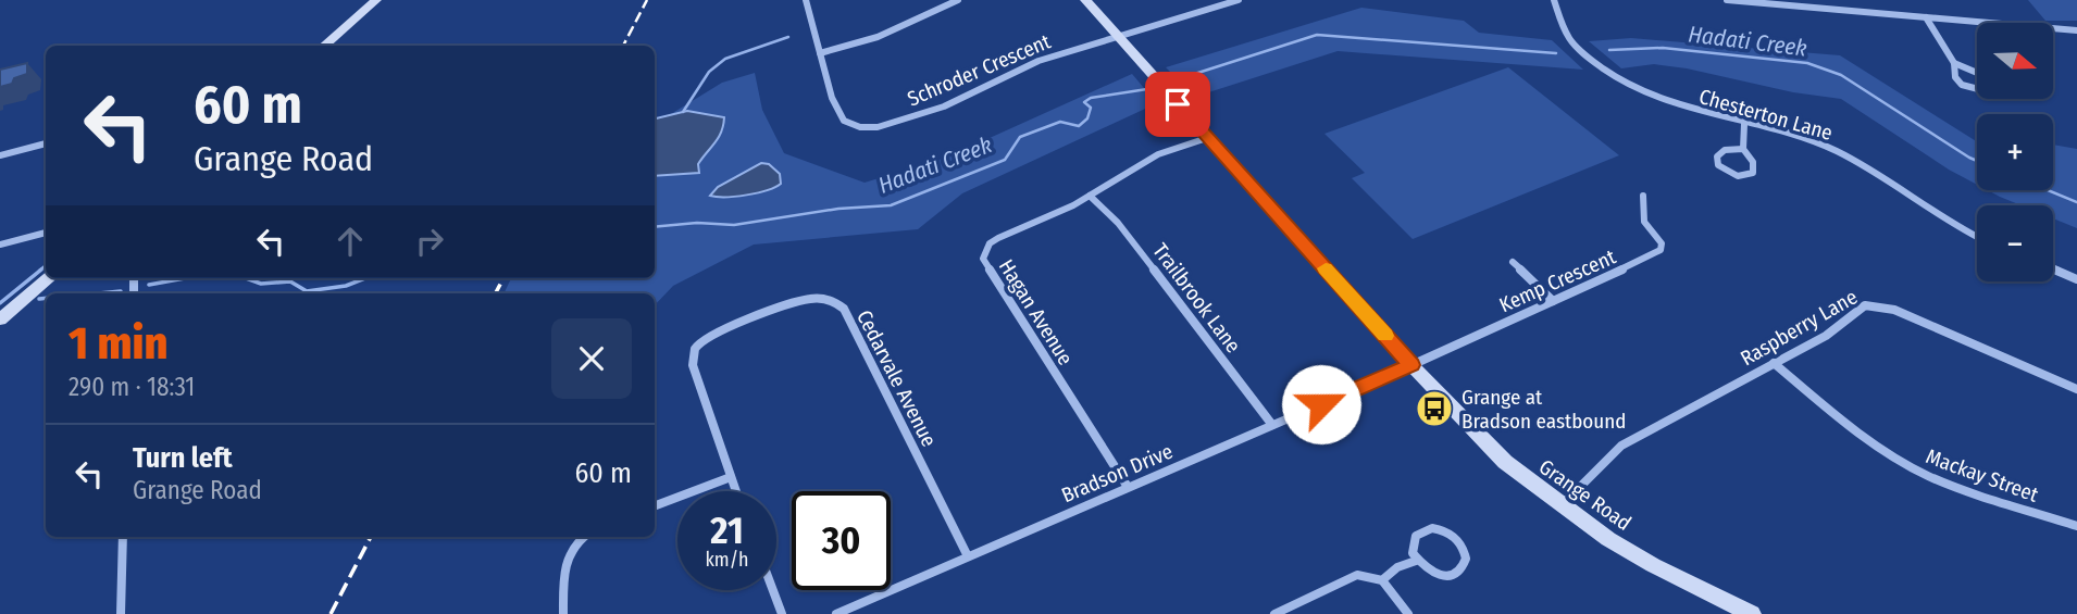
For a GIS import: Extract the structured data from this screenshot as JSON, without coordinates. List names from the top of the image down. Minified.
{"streets":{"main road":["Grange Road"],"street":["Schroder Crescent","Chesterton Lane","Kemp Crescent","Trailbrook Lane","Hagan Avenue","Raspberry Lane","Cedarvale Avenue","Bradson Drive","Mackay Street"]},"crossings":[["Schroder Crescent","Grange Road"],["Kemp Crescent","Bradson Drive"],["Kemp Crescent","Grange Road"],["Trailbrook Lane","Hagan Avenue"],["Trailbrook Lane","Bradson Drive"],["Hagan Avenue","Bradson Drive"],["Hagan Avenue","Grange Road"],["Raspberry Lane","Mackay Street"],["Raspberry Lane","Grange Road"],["Cedarvale Avenue","Bradson Drive"],["Bradson Drive","Grange Road"]],"water":["Hadati Creek"],"places":{"bus stop":["Grange at Bradson eastbound"]},"north":"right","page":{"map_buttons":["+","−"],"turn":["60 m","Grange Road"],"heading":["1 min","290 m · 18:31"],"list":[{"name":"Turn left","note":"Grange Road","value":"60 m"}],"speed":"21 km/h","limit":"30"}}
